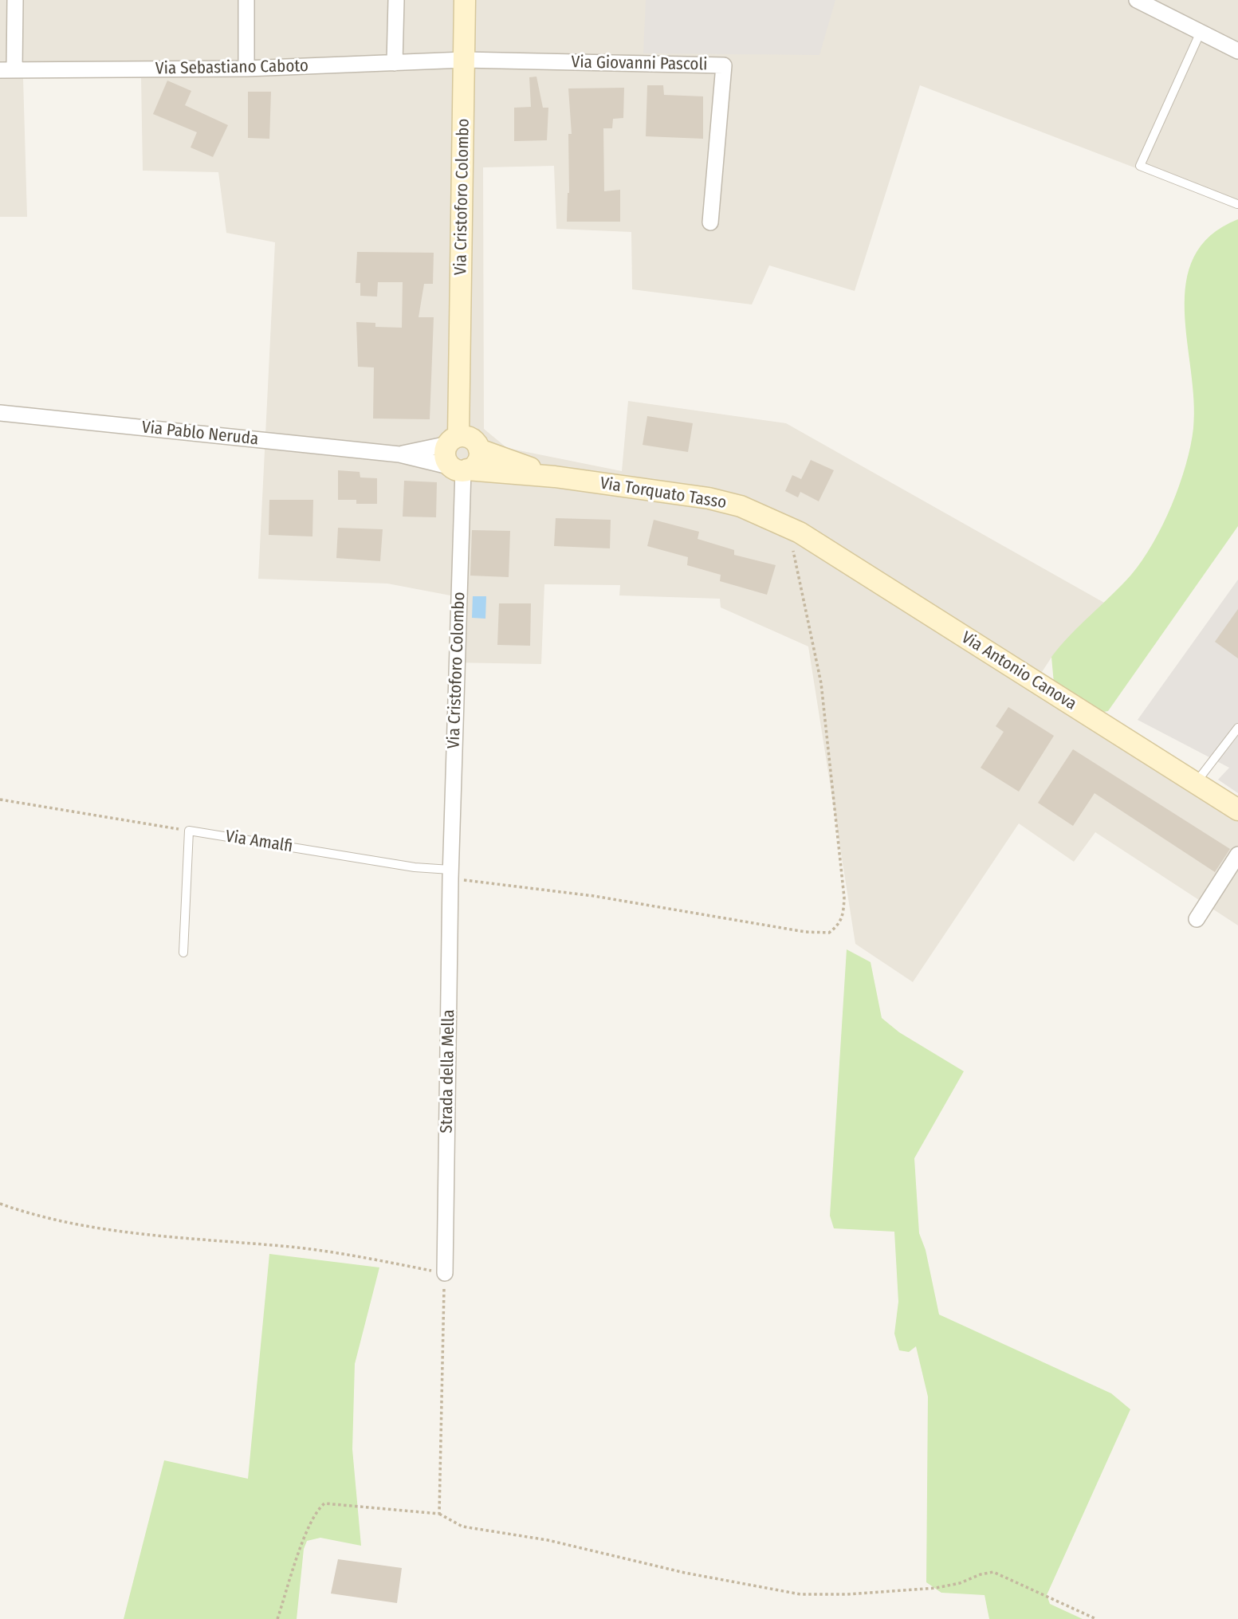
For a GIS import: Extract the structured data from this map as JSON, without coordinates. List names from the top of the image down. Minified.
{"streets":{"street":["Via Giovanni Pascoli","Via Sebastiano Caboto","Via Cristoforo Colombo","Via Pablo Neruda","Via Torquato Tasso","Via Antonio Canova","Strada della Mella"],"lane":["Via Amalfi"]},"crossings":[["Via Giovanni Pascoli","Via Sebastiano Caboto"],["Via Giovanni Pascoli","Via Cristoforo Colombo"],["Via Sebastiano Caboto","Via Cristoforo Colombo"],["Via Cristoforo Colombo","Via Pablo Neruda"],["Via Cristoforo Colombo","Via Torquato Tasso"],["Via Cristoforo Colombo","Via Amalfi"],["Via Cristoforo Colombo","Strada della Mella"],["Via Pablo Neruda","Via Torquato Tasso"],["Via Torquato Tasso","Via Antonio Canova"],["Via Amalfi","Strada della Mella"]]}
